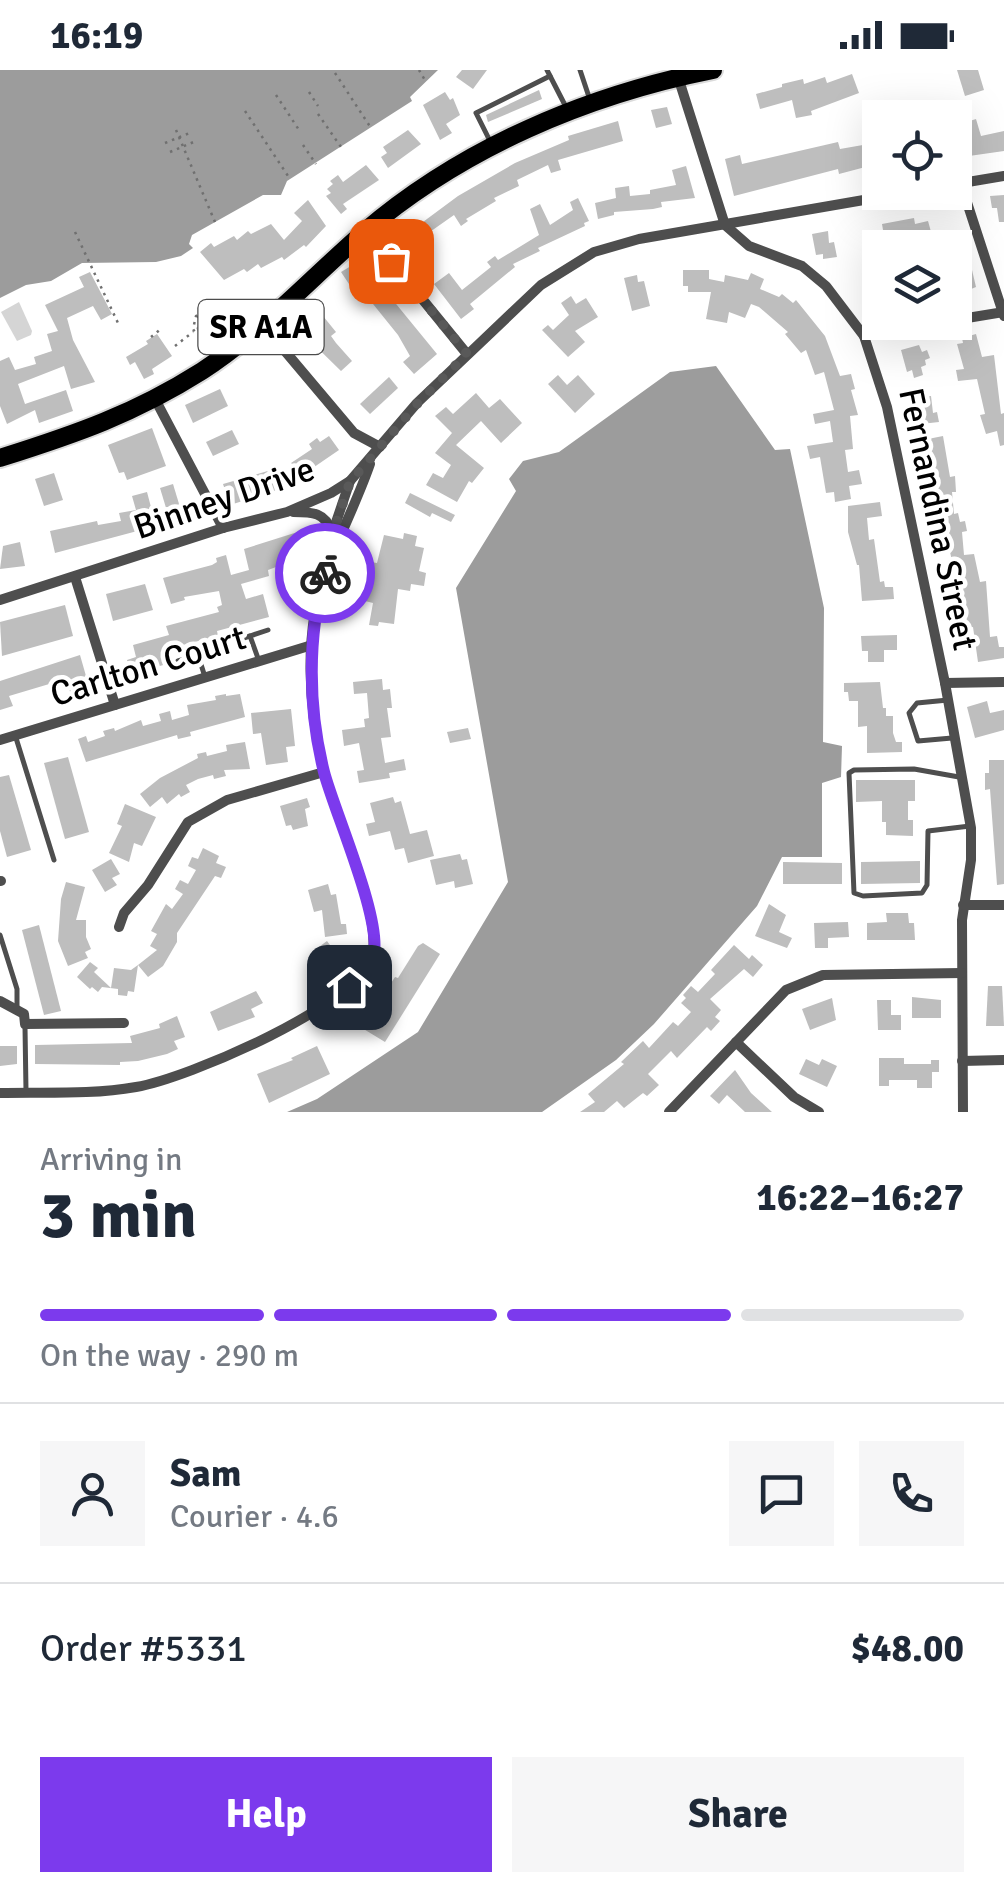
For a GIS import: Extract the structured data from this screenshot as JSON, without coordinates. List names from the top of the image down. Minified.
{"streets":{"main road":["SR A1A"],"street":["Binney Drive","Fernandina Street","Carlton Court"]},"crossings":[["Binney Drive","Fernandina Street"]],"page":{"status":"16:19","heading":["3 min","Arriving in","16:22–16:27"],"panel":["Sam","Courier · 4.6","Order #5331","$48.00"],"bar":"On the way · 290 m","buttons":["Help","Share"]}}
